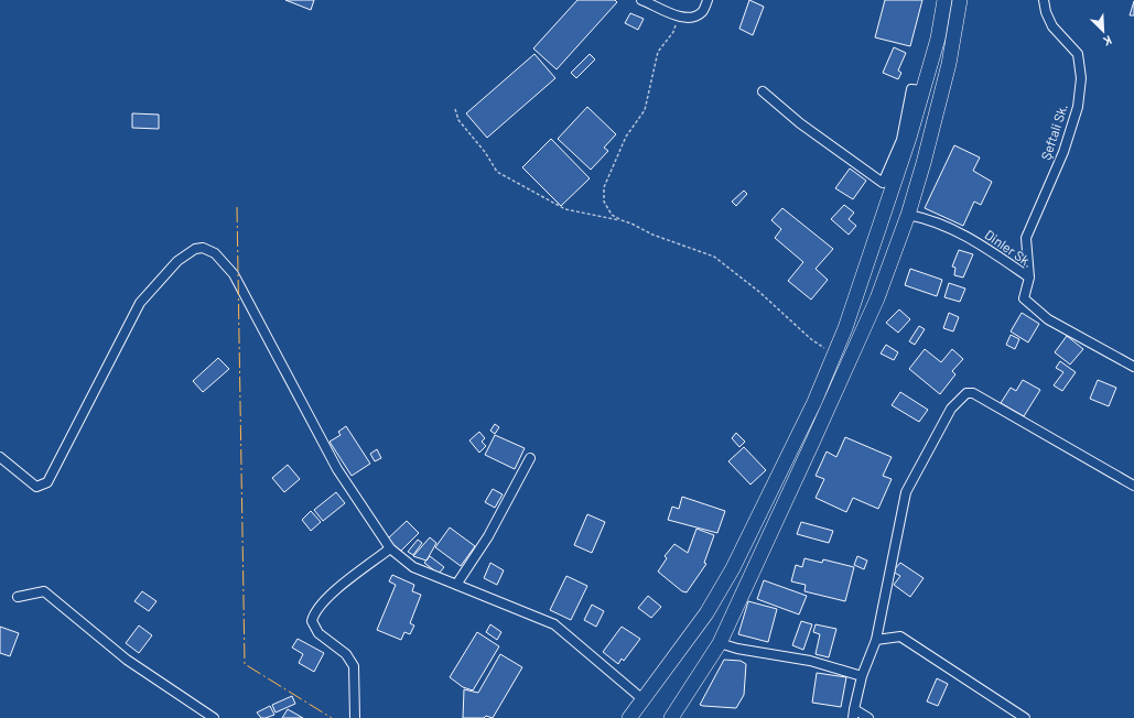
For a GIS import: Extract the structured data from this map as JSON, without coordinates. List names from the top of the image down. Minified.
{"streets":{"street":["Şeftali Sk.","Dinler Sk."]},"crossings":[["Şeftali Sk.","Dinler Sk."]],"north":"bottom right"}
